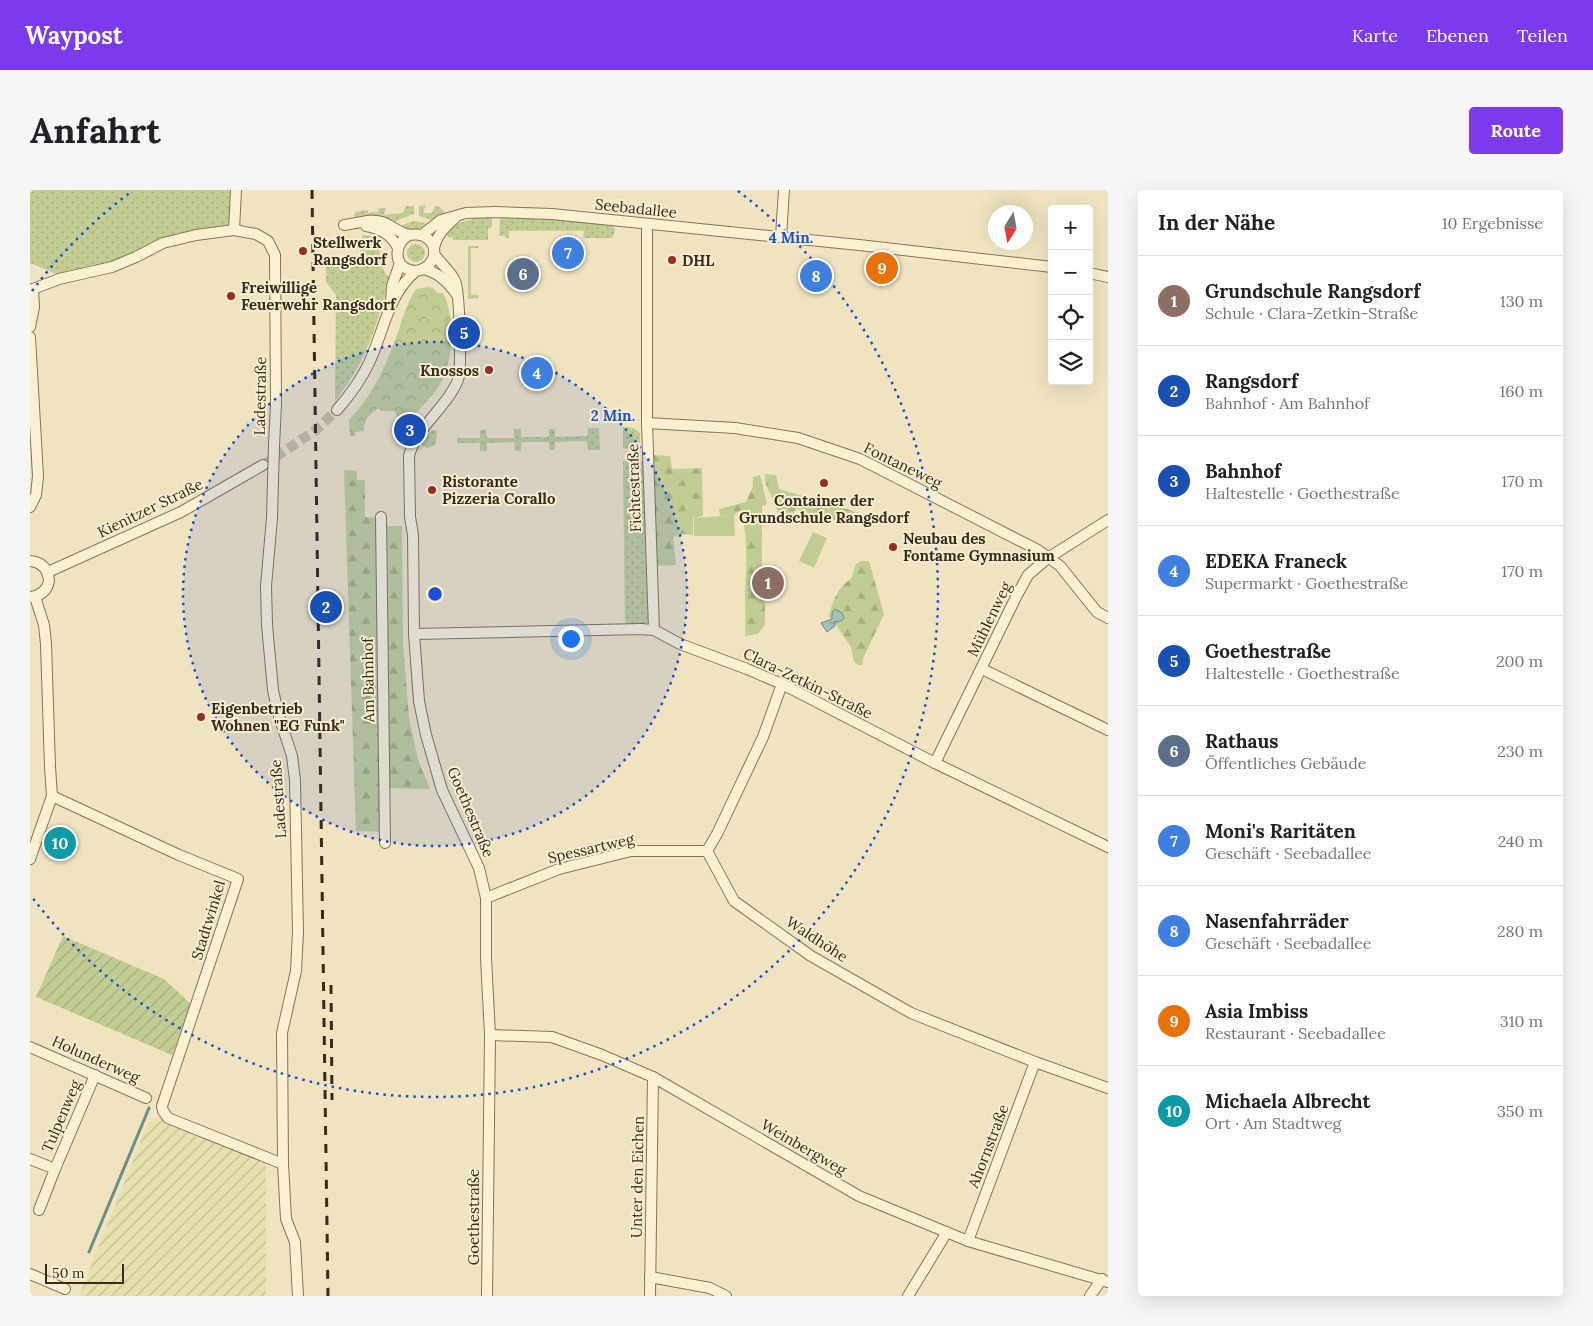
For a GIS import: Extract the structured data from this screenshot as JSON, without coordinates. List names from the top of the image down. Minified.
{"streets":{"street":["Seebadallee","Ladestraße","Fontaneweg","Fichtestraße","Kienitzer Straße","Mühlenweg","Am Bahnhof","Clara-Zetkin-Straße","Goethestraße","Spessartweg","Stadtwinkel","Waldhöhe","Holunderweg","Tulpenweg","Ahornstraße","Weinbergweg","Unter den Eichen"]},"crossings":[["Seebadallee","Fichtestraße"],["Seebadallee","Goethestraße"],["Ladestraße","Stadtwinkel"],["Fontaneweg","Fichtestraße"],["Fontaneweg","Mühlenweg"],["Fichtestraße","Clara-Zetkin-Straße"],["Mühlenweg","Clara-Zetkin-Straße"],["Clara-Zetkin-Straße","Goethestraße"],["Goethestraße","Spessartweg"],["Goethestraße","Weinbergweg"],["Spessartweg","Waldhöhe"],["Waldhöhe","Ahornstraße"],["Holunderweg","Tulpenweg"],["Ahornstraße","Weinbergweg"],["Weinbergweg","Unter den Eichen"]],"places":["Stellwerk Rangsdorf","DHL","Freiwillige Feuerwehr Rangsdorf","Knossos","Container der Grundschule Rangsdorf","Ristorante Pizzeria Corallo","Neubau des Fontame Gymnasium","Eigenbetrieb Wohnen \"EG Funk\""],"scale_bar":"50 m","north":"bottom","page":{"header":"Waypost","nav":["Karte","Ebenen","Teilen"],"buttons":"Route","title":"Anfahrt","heading":["In der Nähe","10 Ergebnisse"],"map_buttons":["+","−"],"pins":["7","9","6","8","5","4","3","1","2","10"],"list":[{"mark":"1","name":"Grundschule Rangsdorf","note":"Schule · Clara-Zetkin-Straße","value":"130 m"},{"mark":"2","name":"Rangsdorf","note":"Bahnhof · Am Bahnhof","value":"160 m"},{"mark":"3","name":"Bahnhof","note":"Haltestelle · Goethestraße","value":"170 m"},{"mark":"4","name":"EDEKA Franeck","note":"Supermarkt · Goethestraße","value":"170 m"},{"mark":"5","name":"Goethestraße","note":"Haltestelle · Goethestraße","value":"200 m"},{"mark":"6","name":"Rathaus","note":"Öffentliches Gebäude","value":"230 m"},{"mark":"7","name":"Moni's Raritäten","note":"Geschäft · Seebadallee","value":"240 m"},{"mark":"8","name":"Nasenfahrräder","note":"Geschäft · Seebadallee","value":"280 m"},{"mark":"9","name":"Asia Imbiss","note":"Restaurant · Seebadallee","value":"310 m"},{"mark":"10","name":"Michaela Albrecht","note":"Ort · Am Stadtweg","value":"350 m"}],"scale":"50 m"},"rings":["4 Min.","2 Min."]}
